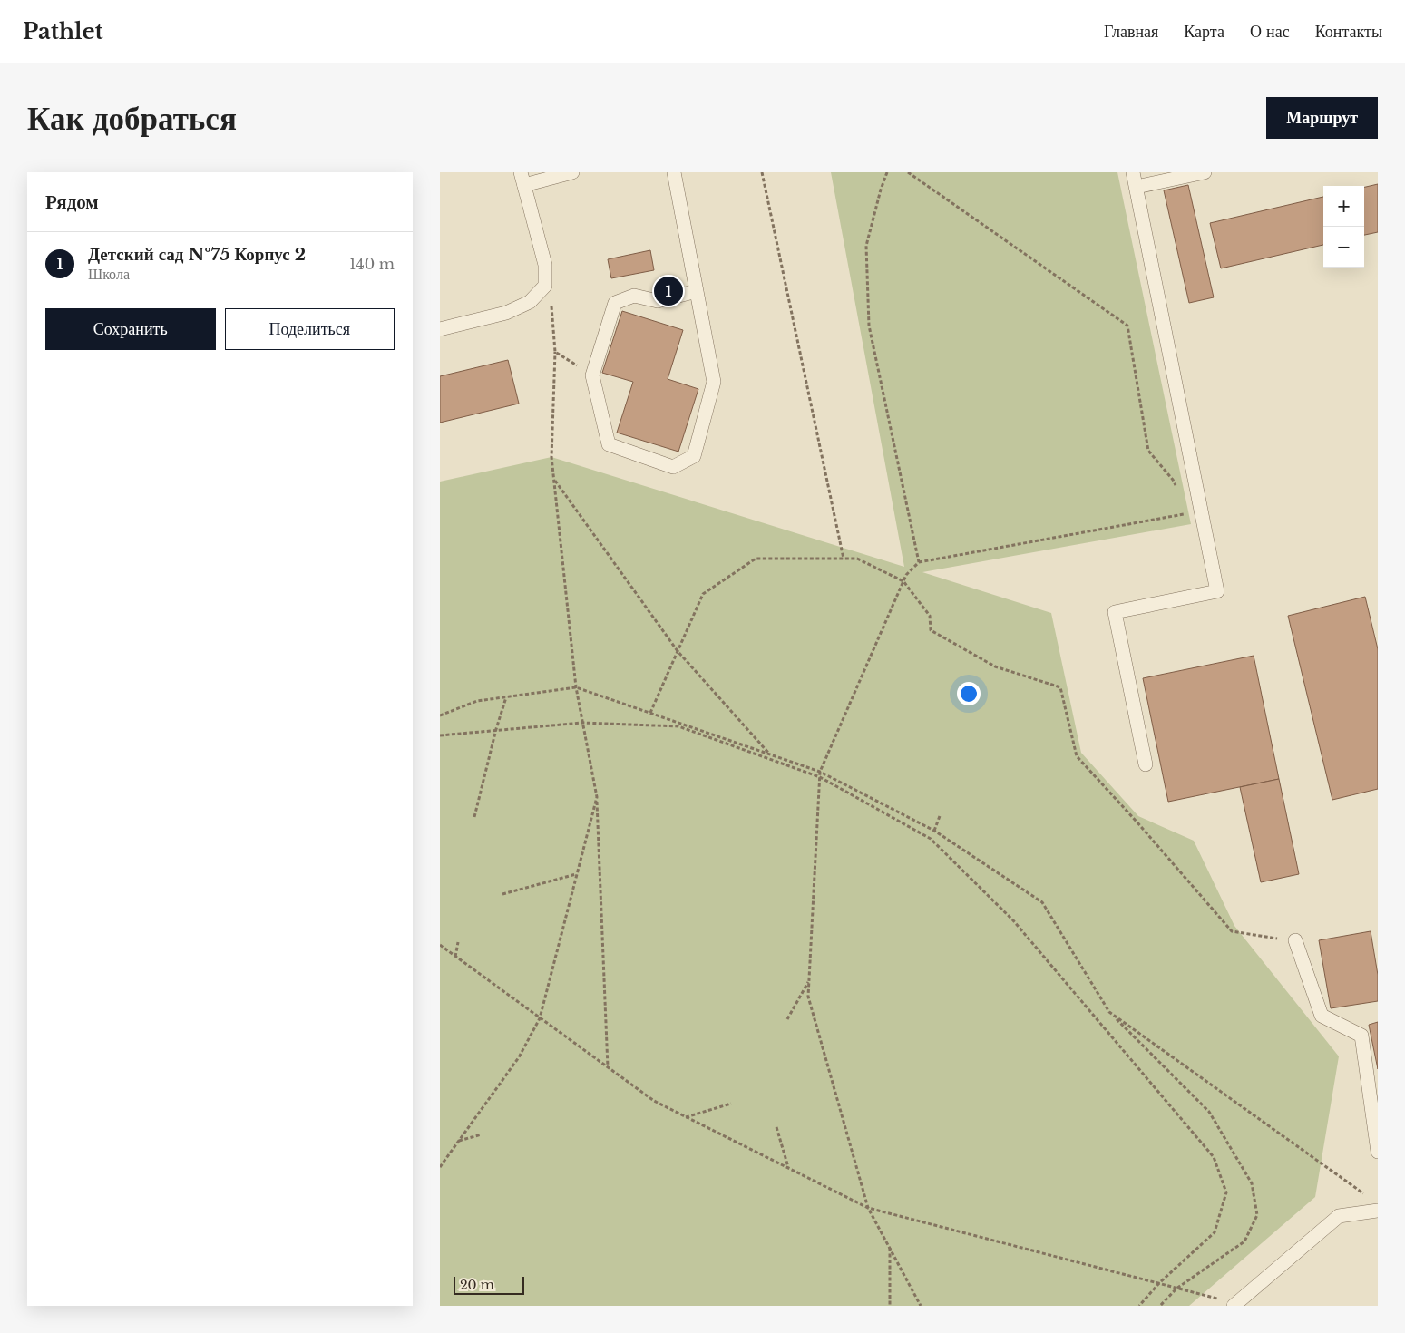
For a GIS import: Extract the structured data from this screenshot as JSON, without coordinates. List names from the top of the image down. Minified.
{"scale_bar":"20 m","page":{"header":"Pathlet","nav":["Главная","Карта","О нас","Контакты"],"buttons":["Маршрут",["Сохранить","Поделиться"]],"title":"Как добраться","heading":"Рядом","map_buttons":["+","−"],"list":[{"mark":"1","name":"Детский сад №75 Корпус 2","note":"Школа","value":"140 m"}],"pins":"1","scale":"20 m"}}
